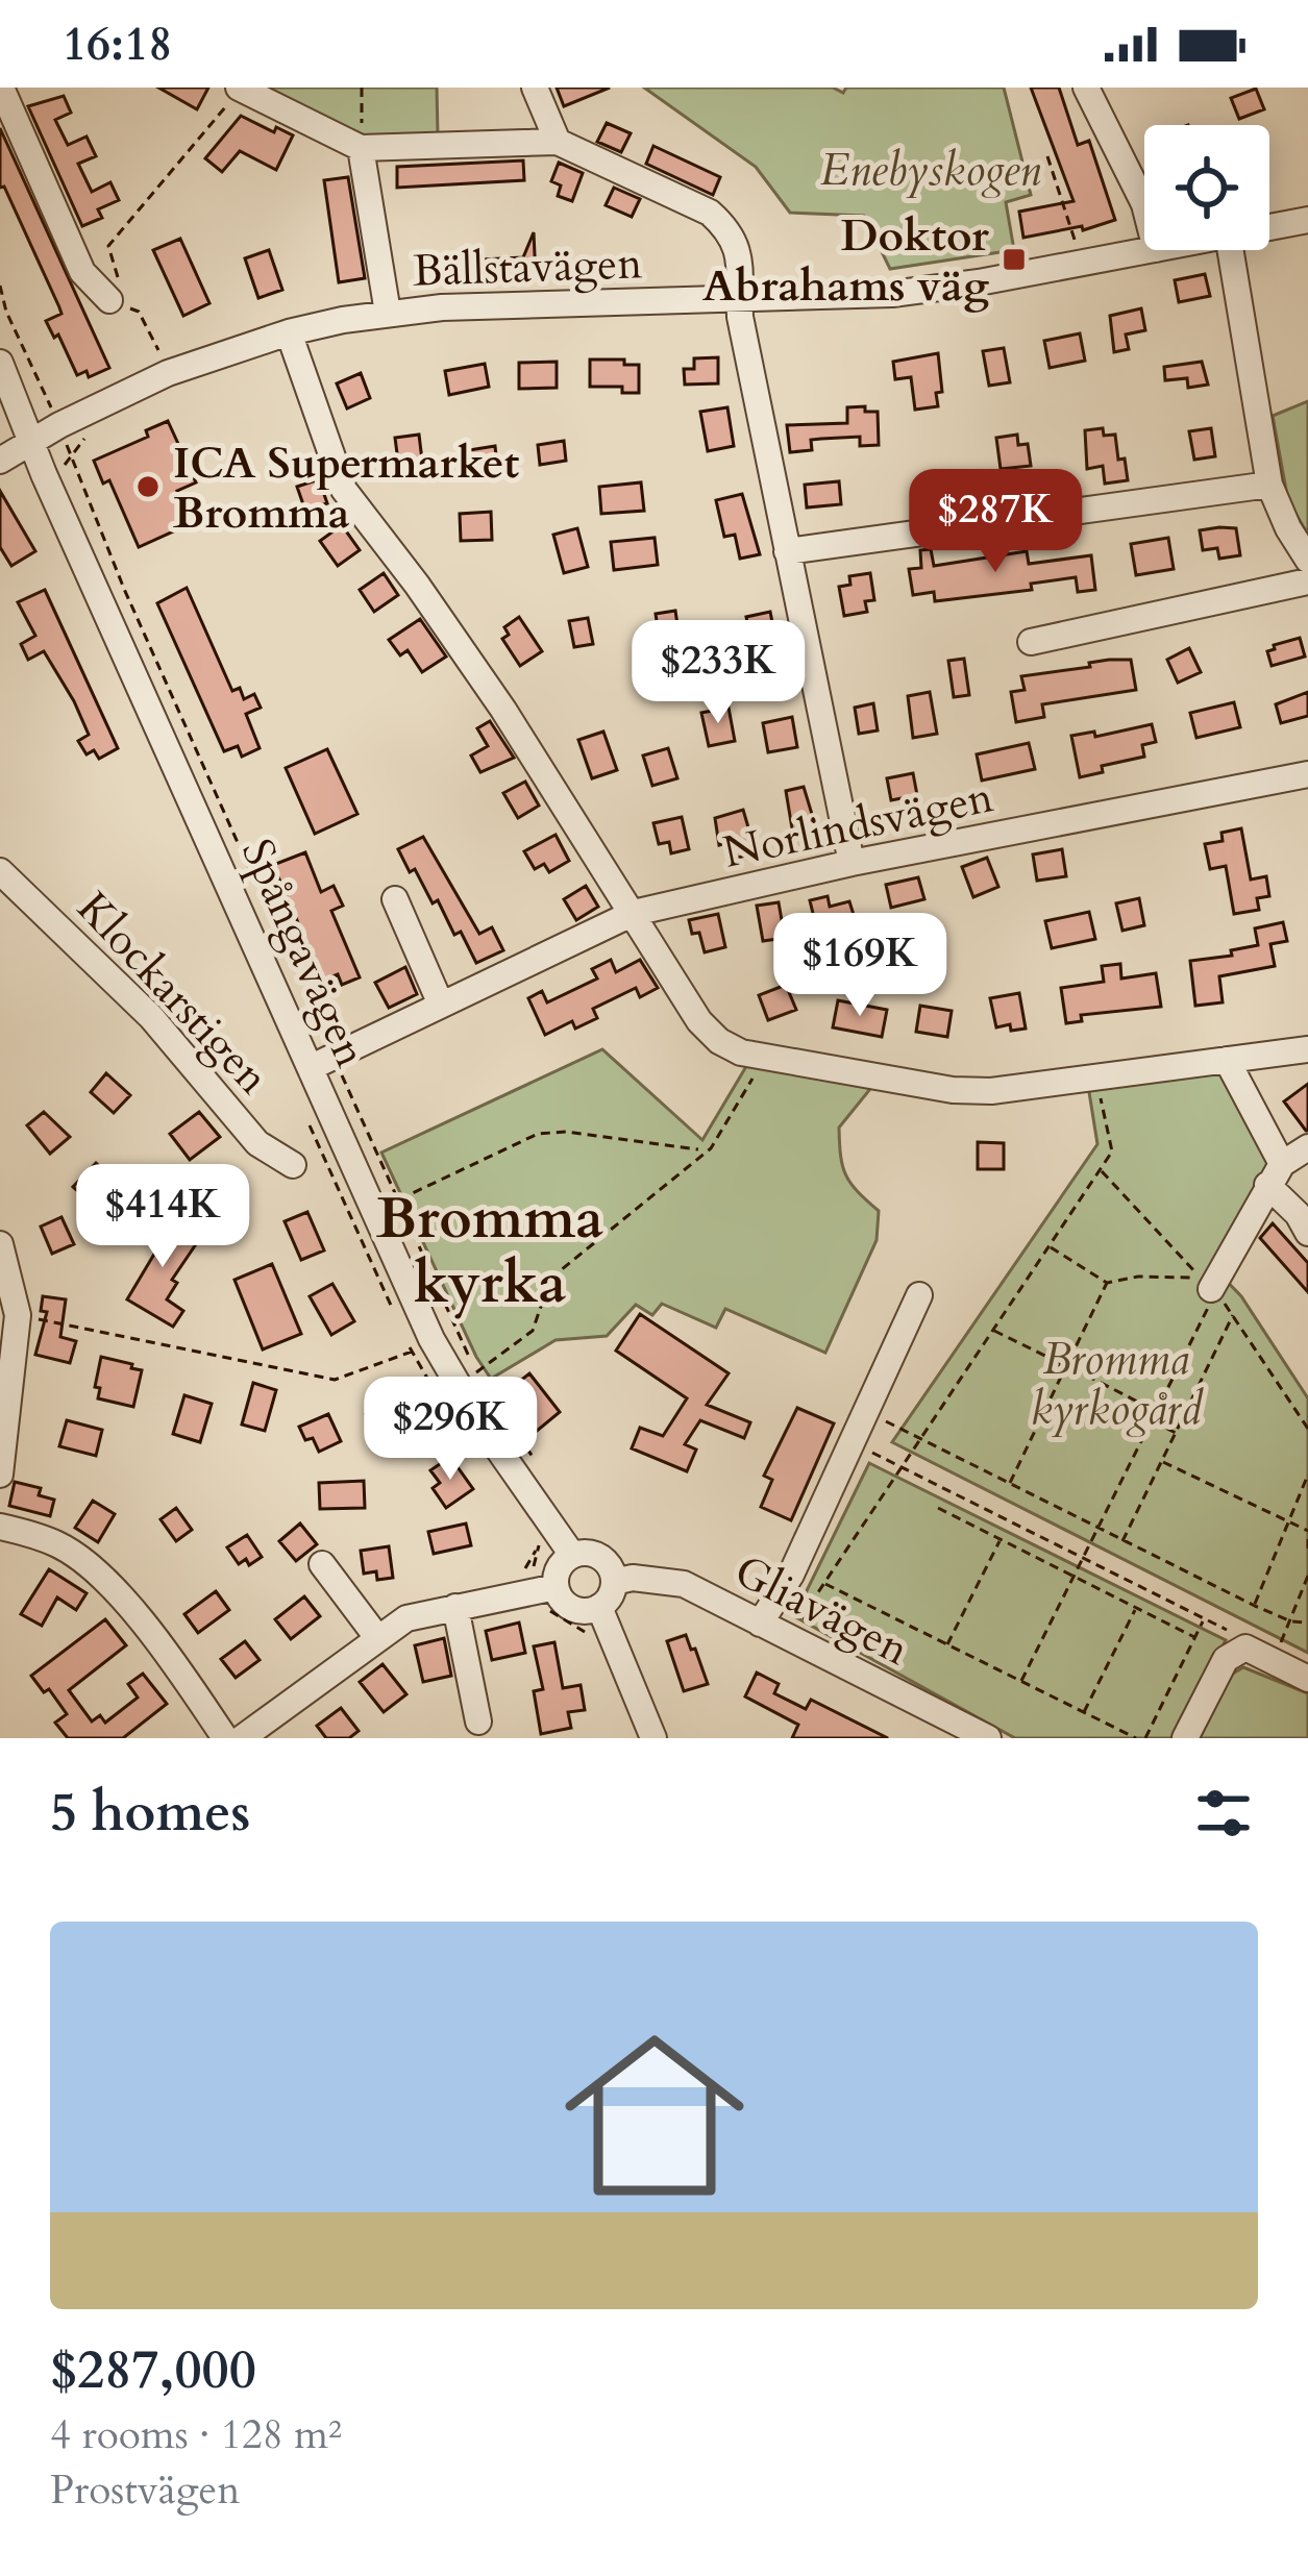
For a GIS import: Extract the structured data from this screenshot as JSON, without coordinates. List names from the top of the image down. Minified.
{"streets":{"street":["Bällstavägen","Norlindsvägen","Spångavägen","Klockarstigen","Gliavägen"]},"crossings":[["Bällstavägen","Spångavägen"],["Norlindsvägen","Spångavägen"],["Spångavägen","Gliavägen"]],"districts":["Bromma kyrka"],"parks":["Enebyskogen","Bromma kyrkogård"],"places":{"transit":["Doktor Abrahams väg"],"other":["ICA Supermarket Bromma"]},"page":{"status":"16:18","price":["$287K","$233K","$169K","$414K","$296K"],"heading":"5 homes","list":[{"name":"$287,000","note":"4 rooms · 128 m² · Prostvägen"}]}}
